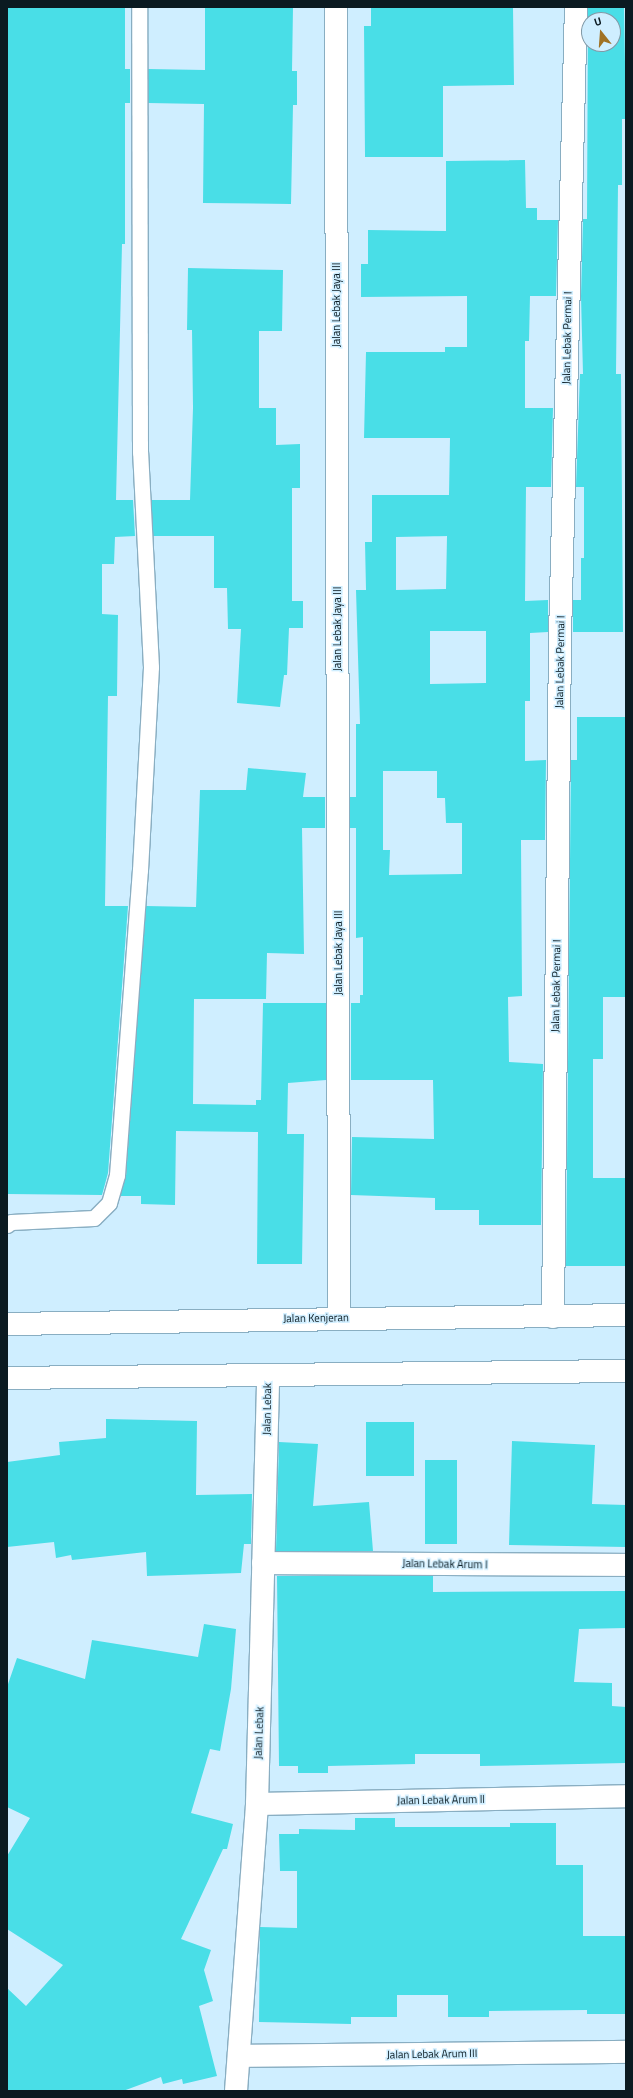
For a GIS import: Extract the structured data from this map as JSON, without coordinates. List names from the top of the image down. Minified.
{"streets":{"street":["Jalan Lebak Jaya III","Jalan Lebak Permai I","Jalan Kenjeran","Jalan Lebak","Jalan Lebak Arum I","Jalan Lebak Arum II","Jalan Lebak Arum III"]},"crossings":[["Jalan Lebak Jaya III","Jalan Kenjeran"],["Jalan Lebak Permai I","Jalan Kenjeran"],["Jalan Lebak","Jalan Lebak Arum I"],["Jalan Lebak","Jalan Lebak Arum II"],["Jalan Lebak","Jalan Lebak Arum III"]],"north":"top"}
